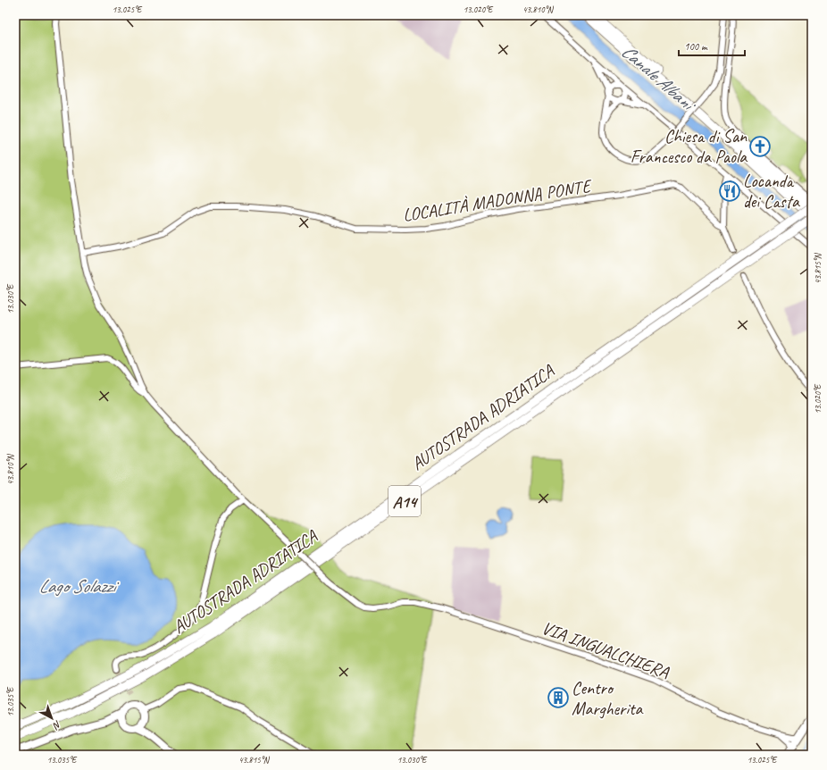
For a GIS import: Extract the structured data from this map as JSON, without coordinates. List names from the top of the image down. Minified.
{"streets":{"highway":["AUTOSTRADA ADRIATICA","A14"],"street":["LOCALITÀ MADONNA PONTE","VIA INGUALCHIERA"]},"water":["Canale Albani","Lago Solazzi"],"places":{"church":["Chiesa di San Francesco da Paola"],"restaurant":["Locanda dei Casta"],"building":["Centro Margherita"]},"scale_bar":"100 m","north":"bottom right","coordinates":["13.025°E","13.020°E","43.810°N","43.815°N","13.030°E","13.035°E"]}
